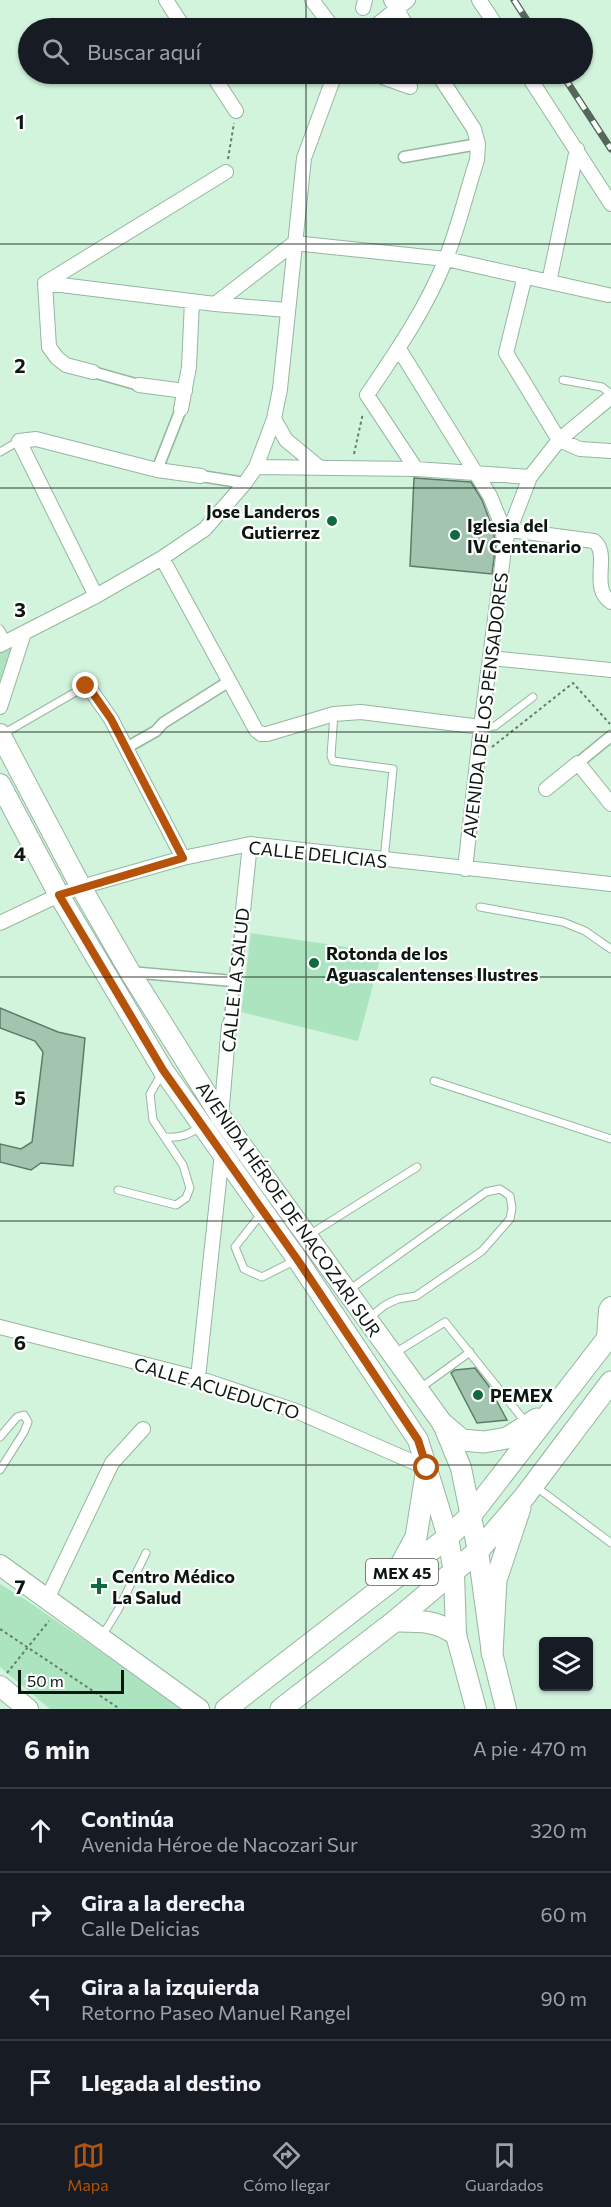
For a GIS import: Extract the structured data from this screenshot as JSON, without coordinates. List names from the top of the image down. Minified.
{"streets":{"main road":["AVENIDA HÉROE DE NACOZARI SUR","MEX 45"],"street":["AVENIDA DE LOS PENSADORES","CALLE DELICIAS","CALLE LA SALUD","CALLE ACUEDUCTO"]},"crossings":[["AVENIDA DE LOS PENSADORES","CALLE DELICIAS"],["CALLE DELICIAS","CALLE LA SALUD"],["CALLE DELICIAS","AVENIDA HÉROE DE NACOZARI SUR"],["CALLE LA SALUD","AVENIDA HÉROE DE NACOZARI SUR"],["AVENIDA HÉROE DE NACOZARI SUR","CALLE ACUEDUCTO"],["AVENIDA HÉROE DE NACOZARI SUR","MEX 45"]],"places":{"other":["Jose Landeros Gutierrez","Iglesia del IV Centenario","Rotonda de los Aguascalentenses Ilustres","PEMEX"],"health":["Centro Médico La Salud"]},"scale_bar":"50 m","page":{"search":"Buscar aquí","scale":"50 m","heading":["6 min","A pie · 470 m"],"list":[["Continúa","Avenida Héroe de Nacozari Sur","320 m"],["Gira a la derecha","Calle Delicias","60 m"],["Gira a la izquierda","Retorno Paseo Manuel Rangel","90 m"],"Llegada al destino"],"nav":["Mapa","Cómo llegar","Guardados"]},"grid":{"rows":["1","2","3","4","5","6","7"]}}
